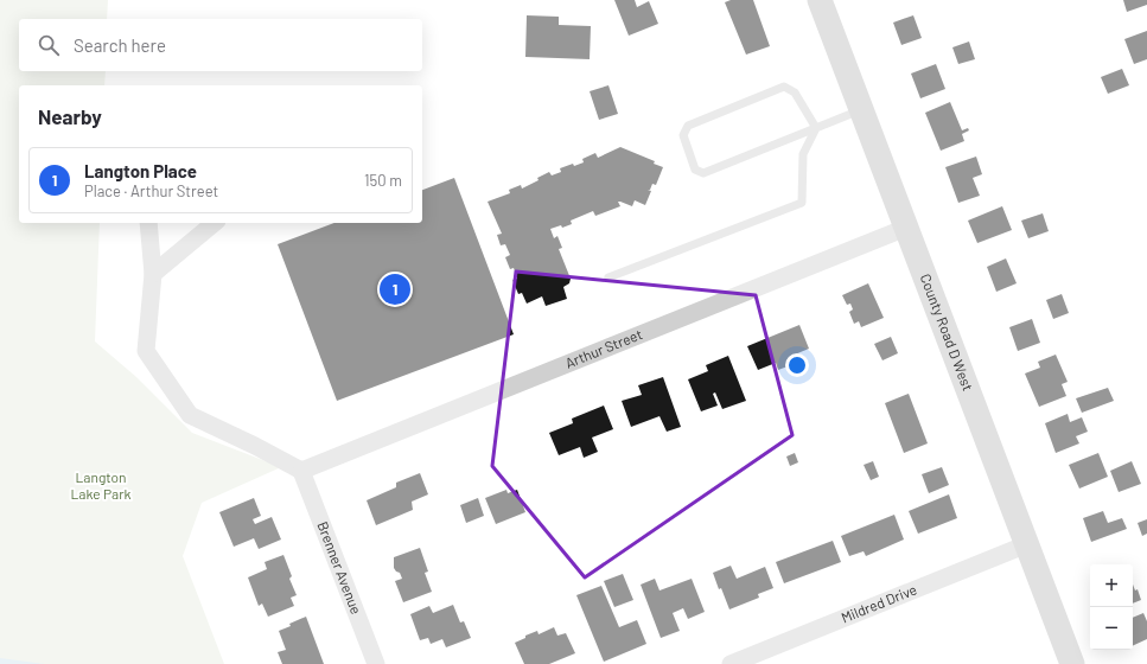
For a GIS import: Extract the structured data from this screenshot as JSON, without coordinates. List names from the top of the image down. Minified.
{"streets":{"street":["County Road D West","Arthur Street","Brenner Avenue","Mildred Drive"]},"crossings":[["County Road D West","Arthur Street"],["County Road D West","Mildred Drive"],["Arthur Street","Brenner Avenue"]],"parks":["Langton Lake Park"],"page":{"search":"Search here","heading":"Nearby","list":[{"mark":"1","name":"Langton Place","note":"Place · Arthur Street","value":"150 m"}],"pins":"1","map_buttons":["+","−"]}}
